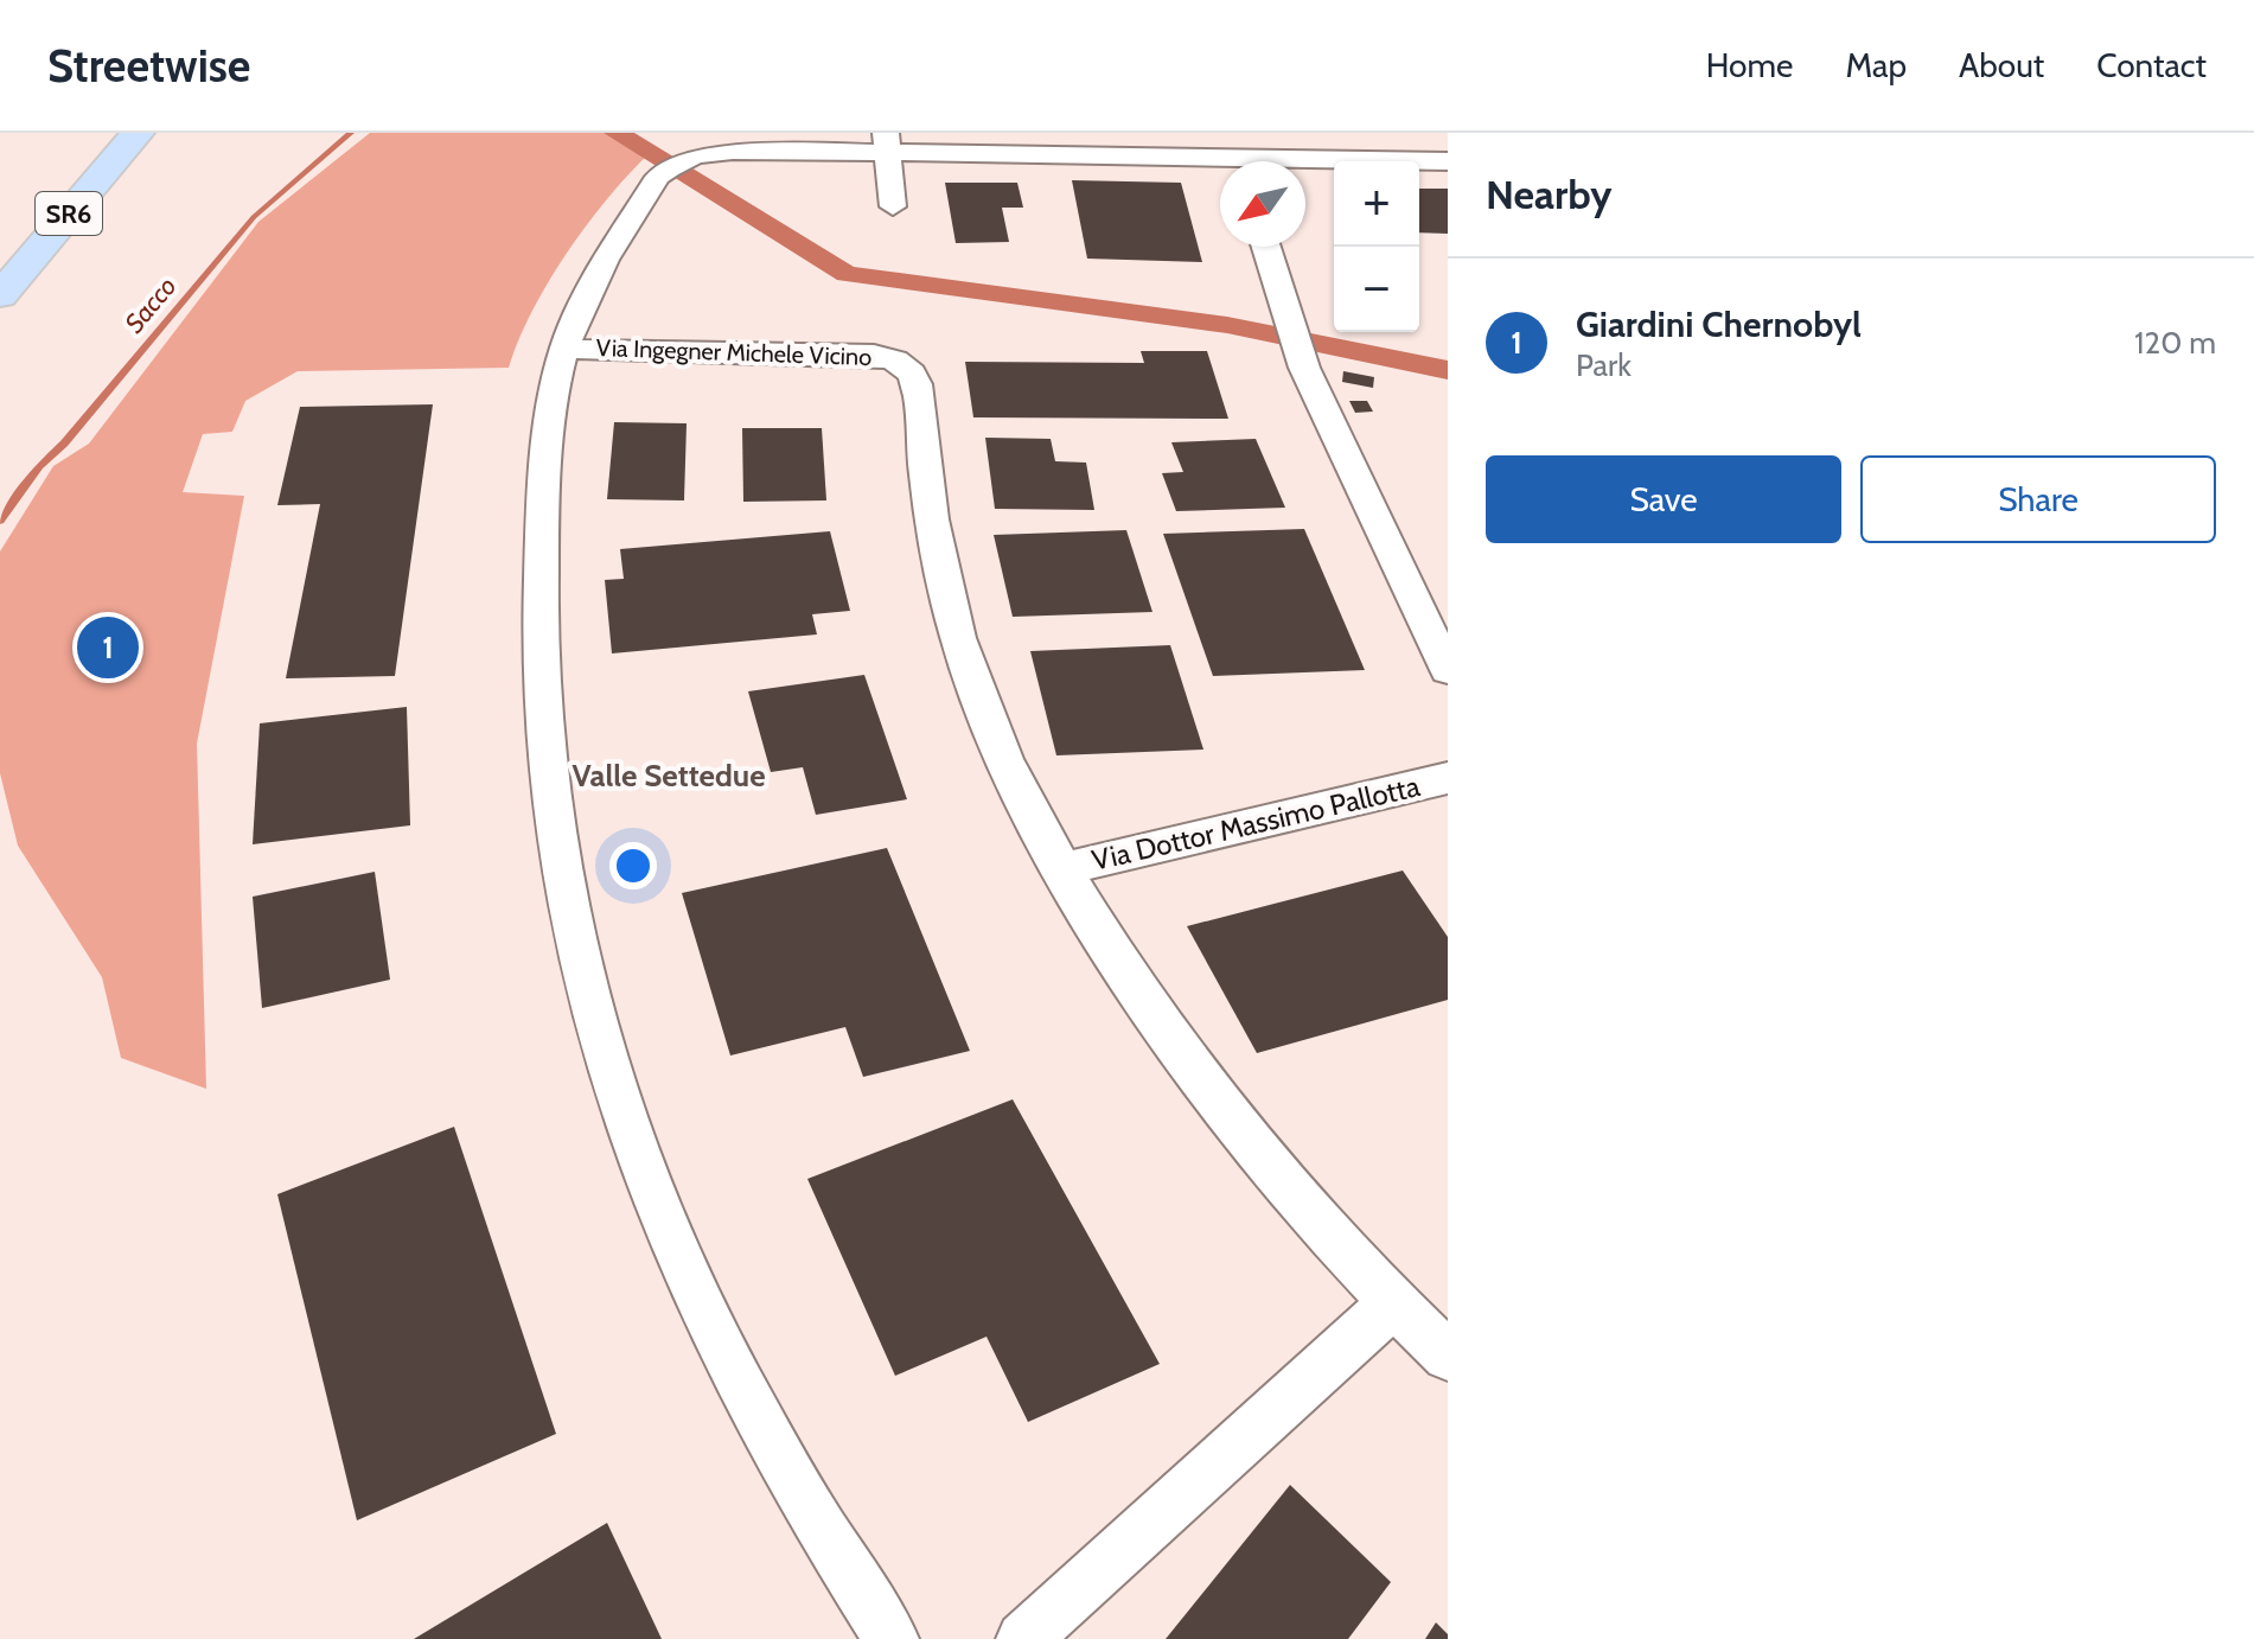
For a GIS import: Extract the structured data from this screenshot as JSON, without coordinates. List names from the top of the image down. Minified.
{"streets":{"main road":["SR6"],"street":["Via Ingegner Michele Vicino","Via Dottor Massimo Pallotta"]},"crossings":[["Via Ingegner Michele Vicino","Via Dottor Massimo Pallotta"]],"districts":["Valle Settedue"],"water":["Sacco"],"north":"bottom left","page":{"header":"Streetwise","nav":["Home","Map","About","Contact"],"heading":"Nearby","map_buttons":["+","−"],"list":[{"mark":"1","name":"Giardini Chernobyl","note":"Park","value":"120 m"}],"buttons":["Save","Share"],"pins":"1"}}
